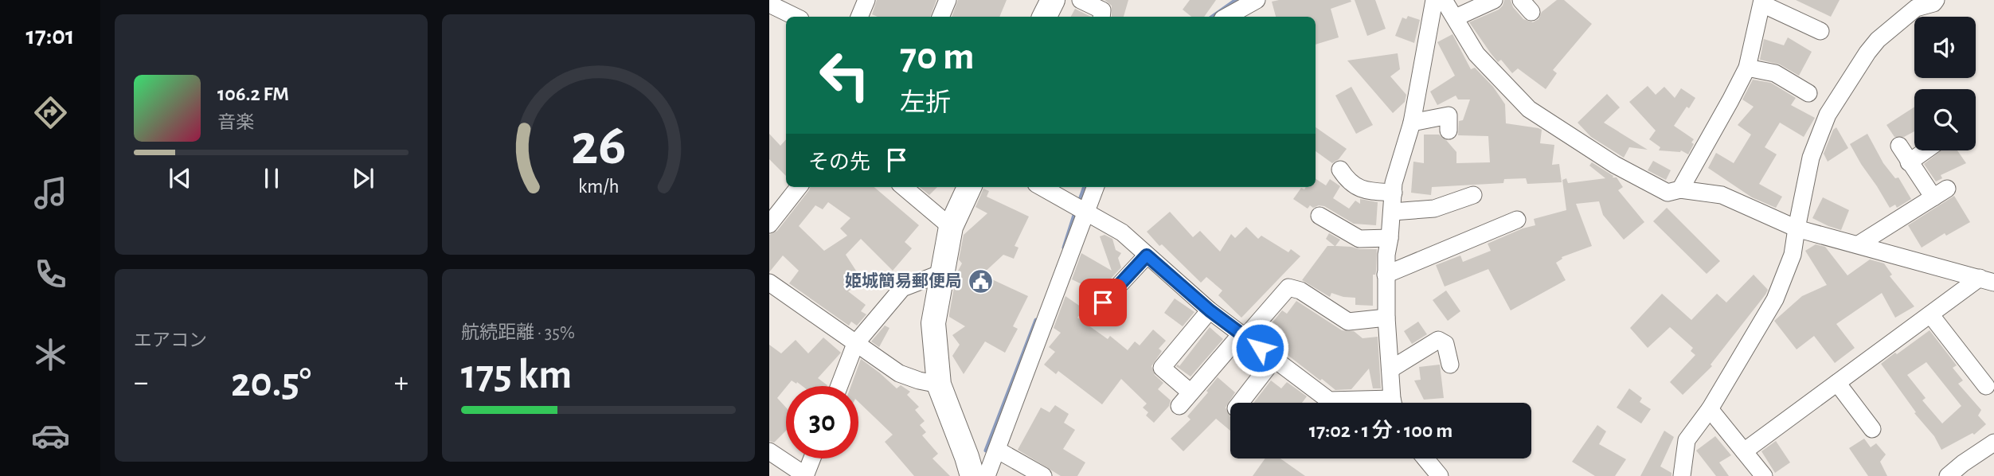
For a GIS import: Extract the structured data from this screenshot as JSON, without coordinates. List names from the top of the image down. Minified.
{"places":{"public building":["姫城簡易郵便局"]},"page":{"tabs":"17:01","turn":["70 m","左折"],"song":["106.2 FM","音楽"],"then":"その先","tile":["エアコン",["航続距離 · 35%","175 km"]],"heat":["−","20.5°","+"],"limit":"30","trip":"17:02 · 1 分 · 100 m","gauge":["26","km/h"]}}
